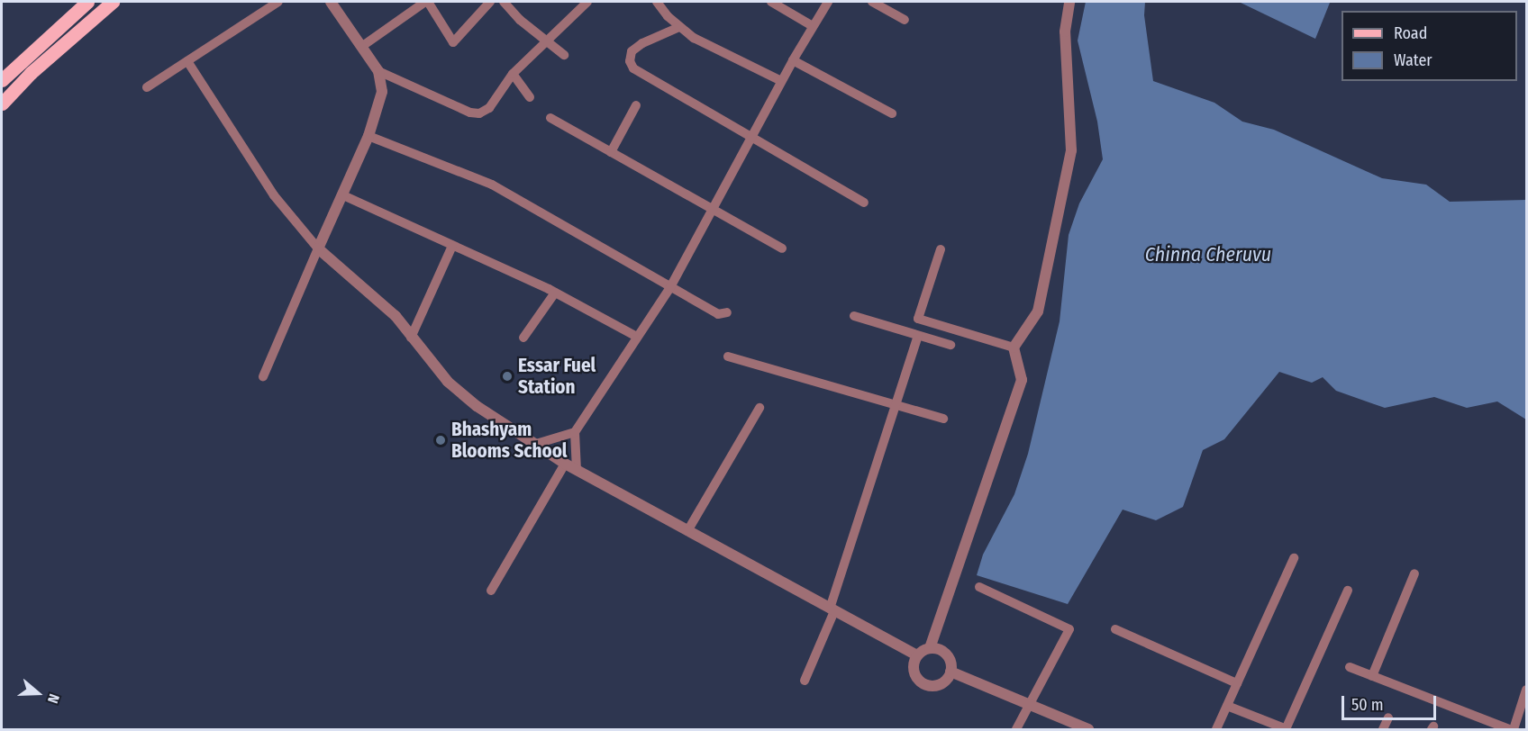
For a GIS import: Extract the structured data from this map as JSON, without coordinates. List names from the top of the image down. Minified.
{"water":["Chinna Cheruvu"],"places":["Essar Fuel Station","Bhashyam Blooms School"],"legend":["Road","Water"],"scale_bar":"50 m","north":"right"}
